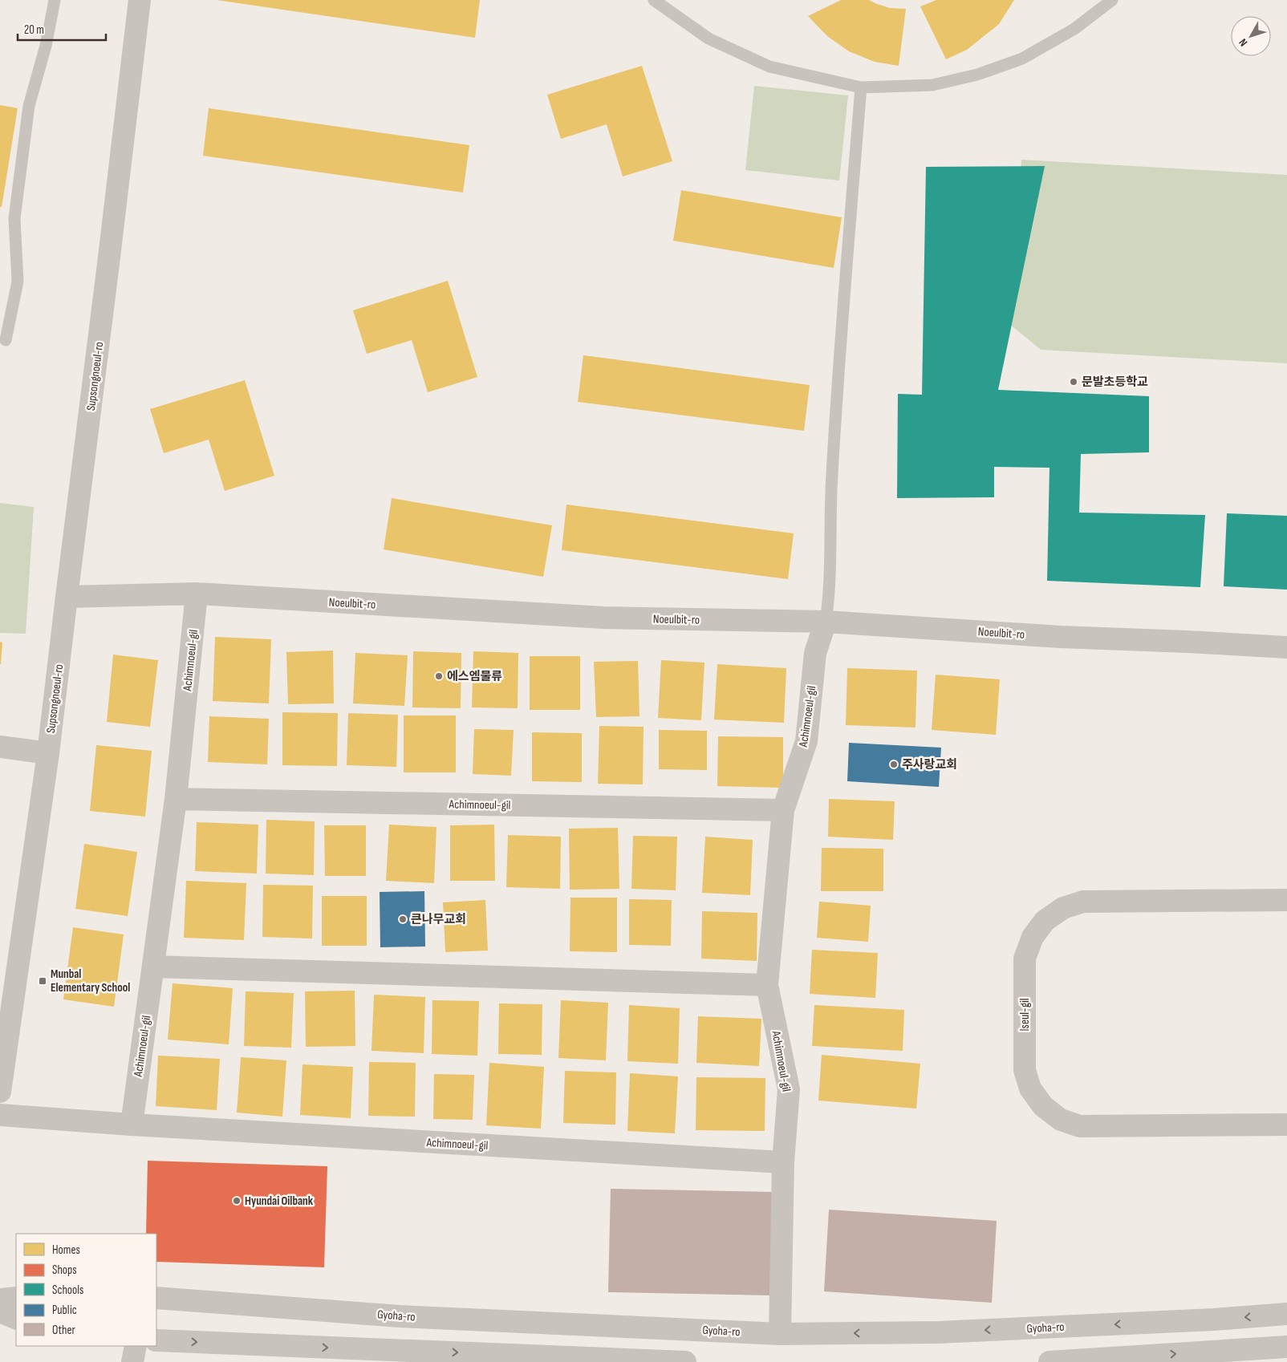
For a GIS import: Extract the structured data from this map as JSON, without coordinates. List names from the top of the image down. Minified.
{"streets":{"street":["Supsongnoeul-ro","Noeulbit-ro","Achimnoeul-gil","Iseul-gil","Gyoha-ro"]},"crossings":[["Supsongnoeul-ro","Noeulbit-ro"],["Noeulbit-ro","Achimnoeul-gil"],["Achimnoeul-gil","Gyoha-ro"]],"places":{"other":["문발초등학교","에스엠물류","주사랑교회","큰나무교회","Hyundai Oilbank"],"transit":["Munbal Elementary School"]},"legend":["Homes","Shops","Schools","Public","Other"],"scale_bar":"20 m","north":"bottom left"}
